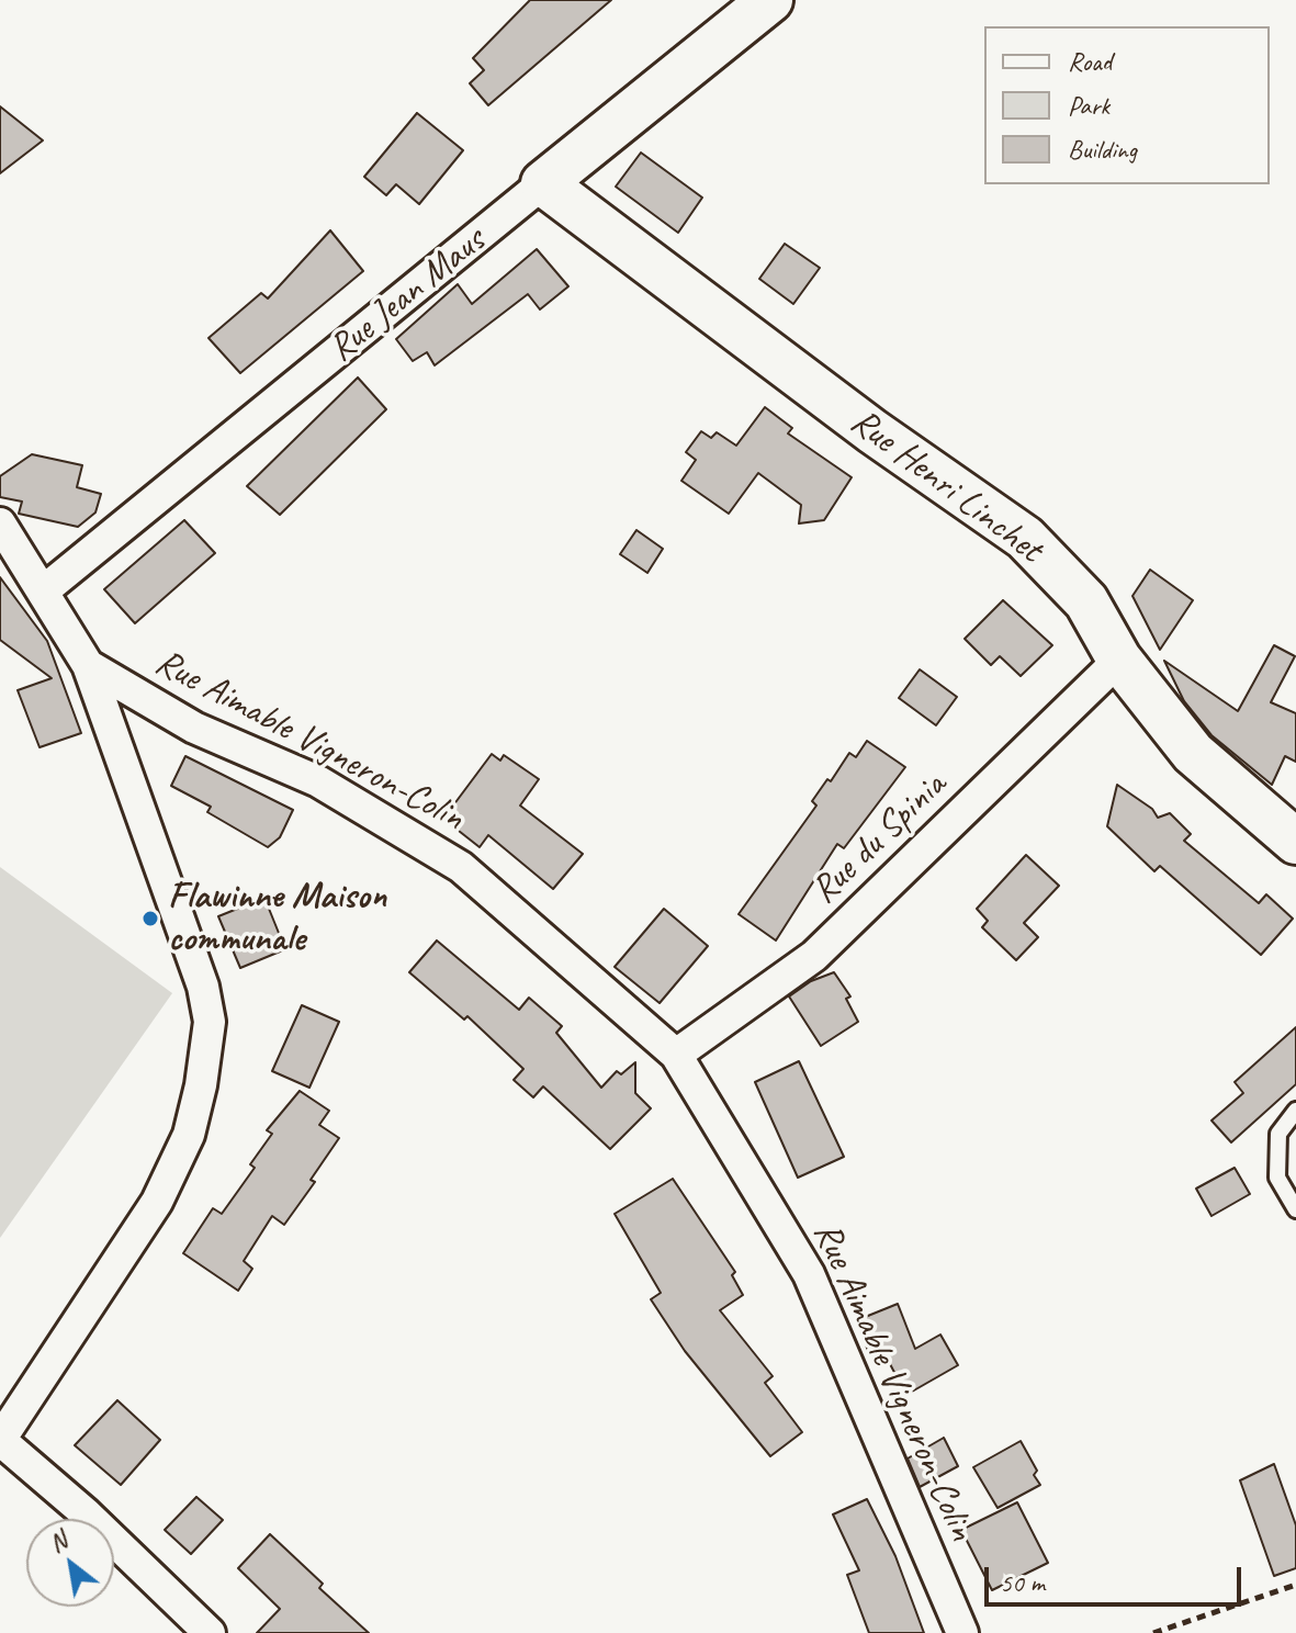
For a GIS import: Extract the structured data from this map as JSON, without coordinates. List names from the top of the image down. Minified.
{"streets":{"street":["Rue Jean Maus","Rue Henri Linchet","Rue Aimable Vigneron-Colin","Rue du Spinia"]},"crossings":[["Rue Jean Maus","Rue Henri Linchet"],["Rue Henri Linchet","Rue du Spinia"],["Rue Aimable Vigneron-Colin","Rue du Spinia"]],"places":["Flawinne Maison communale"],"legend":["Road","Park","Building"],"scale_bar":"50 m","north":"top left"}
